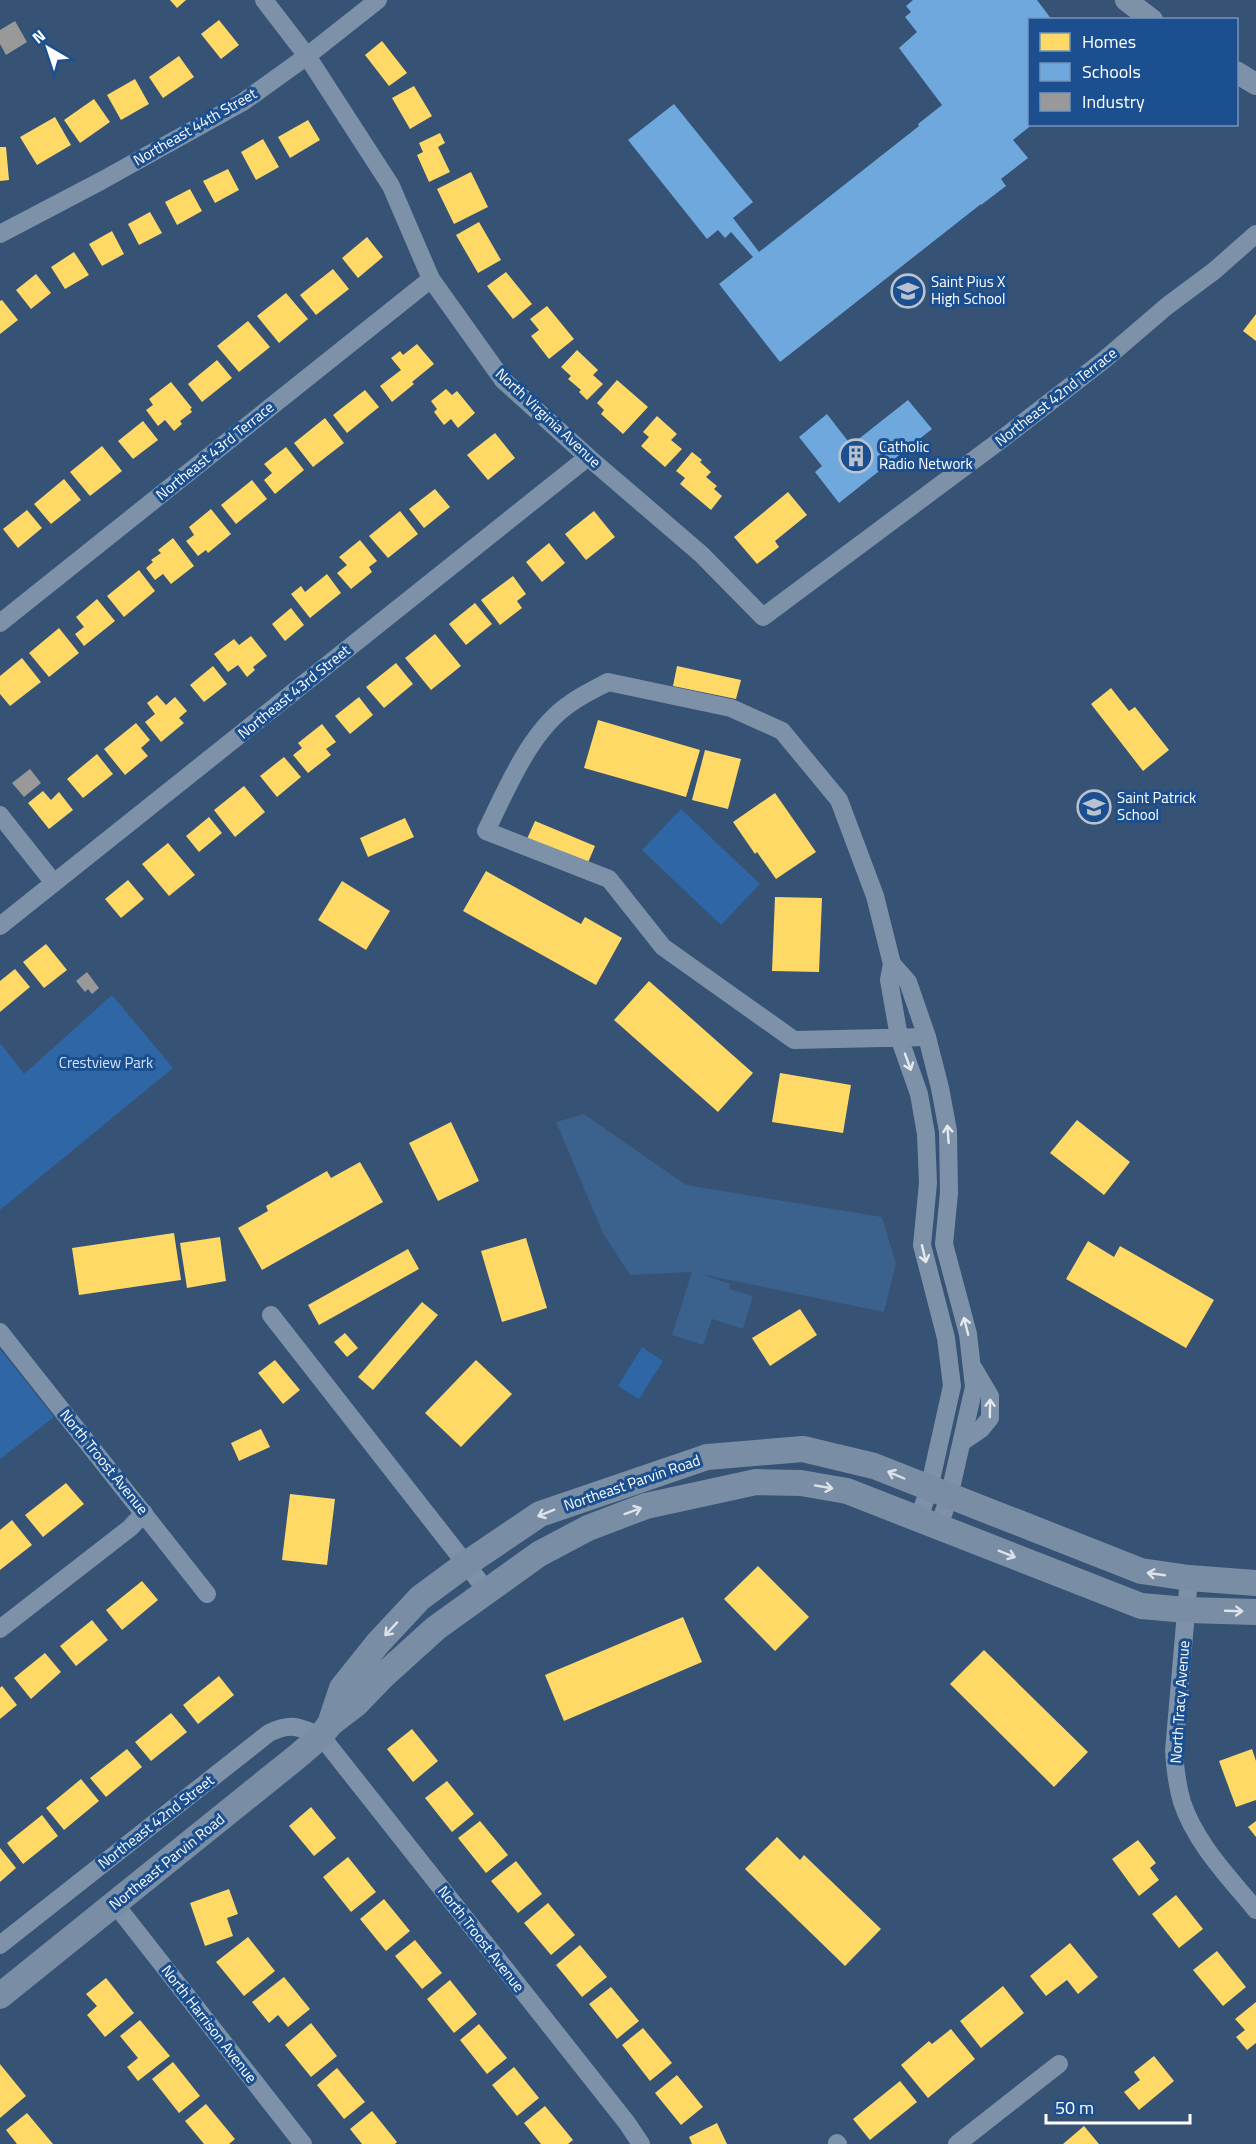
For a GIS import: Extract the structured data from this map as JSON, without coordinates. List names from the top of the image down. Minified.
{"streets":{"main road":["Northeast Parvin Road"],"street":["Northeast 44th Street","Northeast 42nd Terrace","North Virginia Avenue","Northeast 43rd Terrace","Northeast 43rd Street","North Troost Avenue","North Tracy Avenue","Northeast 42nd Street","North Harrison Avenue"]},"crossings":[["Northeast 44th Street","North Virginia Avenue"],["Northeast 42nd Terrace","North Virginia Avenue"],["North Virginia Avenue","Northeast 43rd Terrace"],["North Virginia Avenue","Northeast 43rd Street"],["North Troost Avenue","Northeast Parvin Road"],["North Troost Avenue","Northeast 42nd Street"],["Northeast Parvin Road","North Tracy Avenue"],["Northeast Parvin Road","Northeast 42nd Street"],["Northeast Parvin Road","North Harrison Avenue"]],"parks":["Crestview Park"],"places":{"school or university":["Saint Pius X High School","Saint Patrick School"],"building":["Catholic Radio Network"]},"legend":["Homes","Schools","Industry"],"scale_bar":"50 m","north":"top left"}
